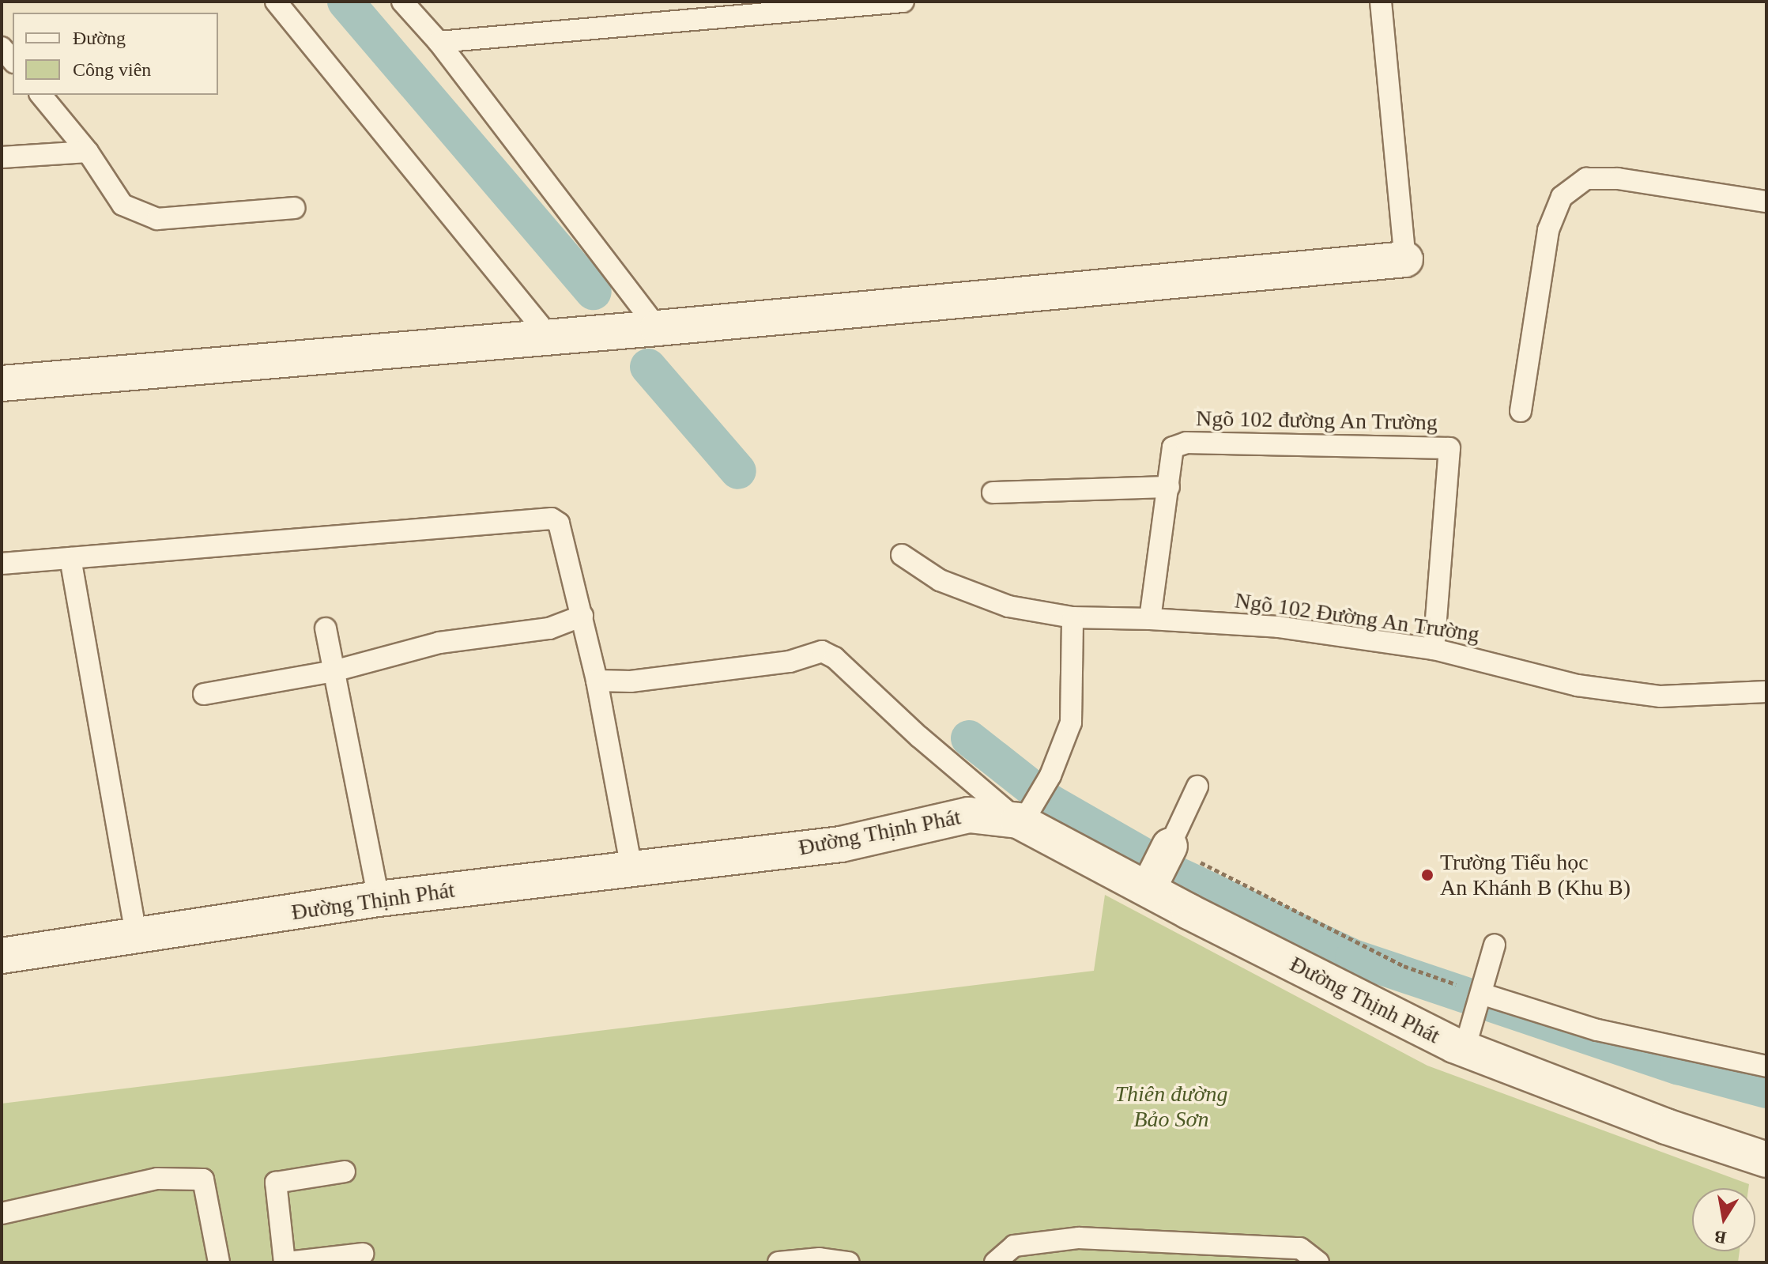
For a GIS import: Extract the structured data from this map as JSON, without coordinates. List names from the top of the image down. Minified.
{"streets":{"street":["Đường Thịnh Phát"],"lane":["Ngõ 102 đường An Trường","Ngõ 102 Đường An Trường"]},"crossings":[["Ngõ 102 đường An Trường","Ngõ 102 Đường An Trường"]],"parks":["Thiên đường Bảo Sơn"],"places":["Trường Tiểu học An Khánh B (Khu B)"],"legend":["Đường","Công viên"],"north":"bottom"}
